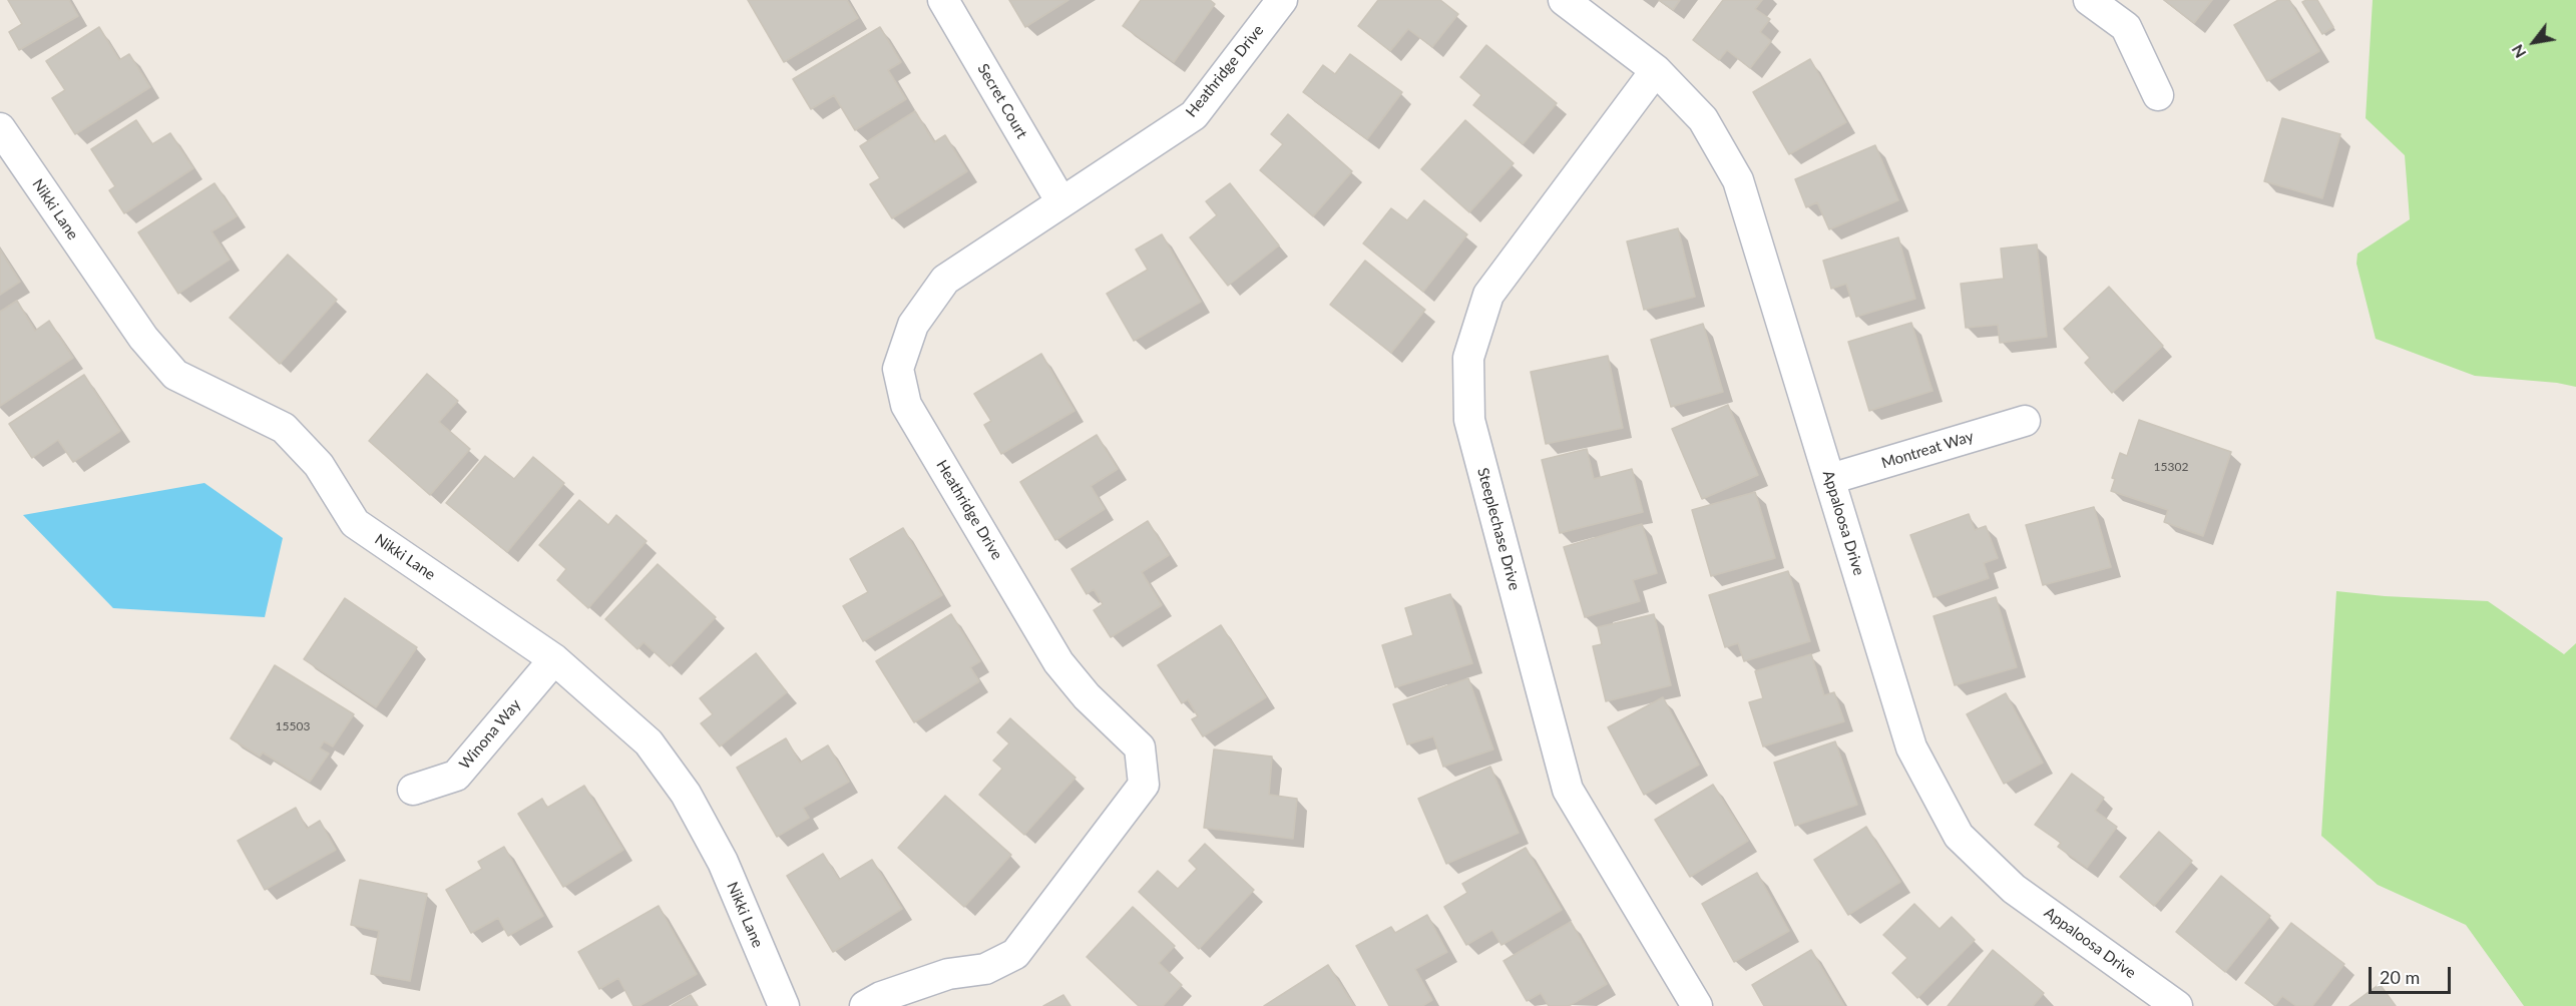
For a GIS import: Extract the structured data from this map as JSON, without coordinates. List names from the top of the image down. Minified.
{"streets":{"street":["Heathridge Drive","Secret Court","Nikki Lane","Montreat Way","Appaloosa Drive","Steeplechase Drive","Winona Way"]},"crossings":[["Heathridge Drive","Secret Court"],["Nikki Lane","Winona Way"],["Montreat Way","Appaloosa Drive"],["Appaloosa Drive","Steeplechase Drive"]],"house_numbers":["15302","15503"],"scale_bar":"20 m","north":"bottom left"}
